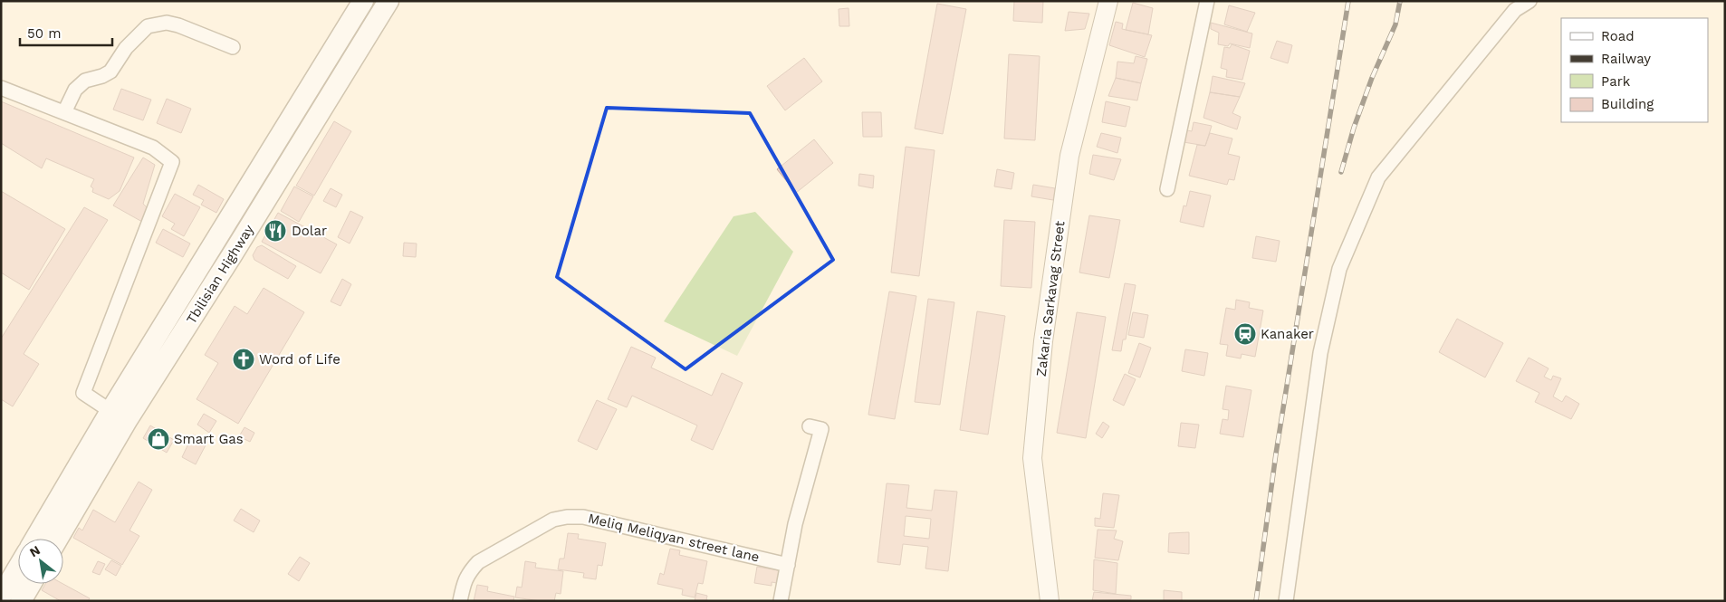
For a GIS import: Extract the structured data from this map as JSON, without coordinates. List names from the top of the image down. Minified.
{"streets":{"main road":["Tbilisian Highway","Zakaria Sarkavag Street"],"street":["Meliq Meliqyan street lane"]},"places":{"restaurant":["Dolar"],"station":["Kanaker"],"church":["Word of Life"],"shop":["Smart Gas"]},"legend":["Road","Railway","Park","Building"],"scale_bar":"50 m","north":"top left"}
